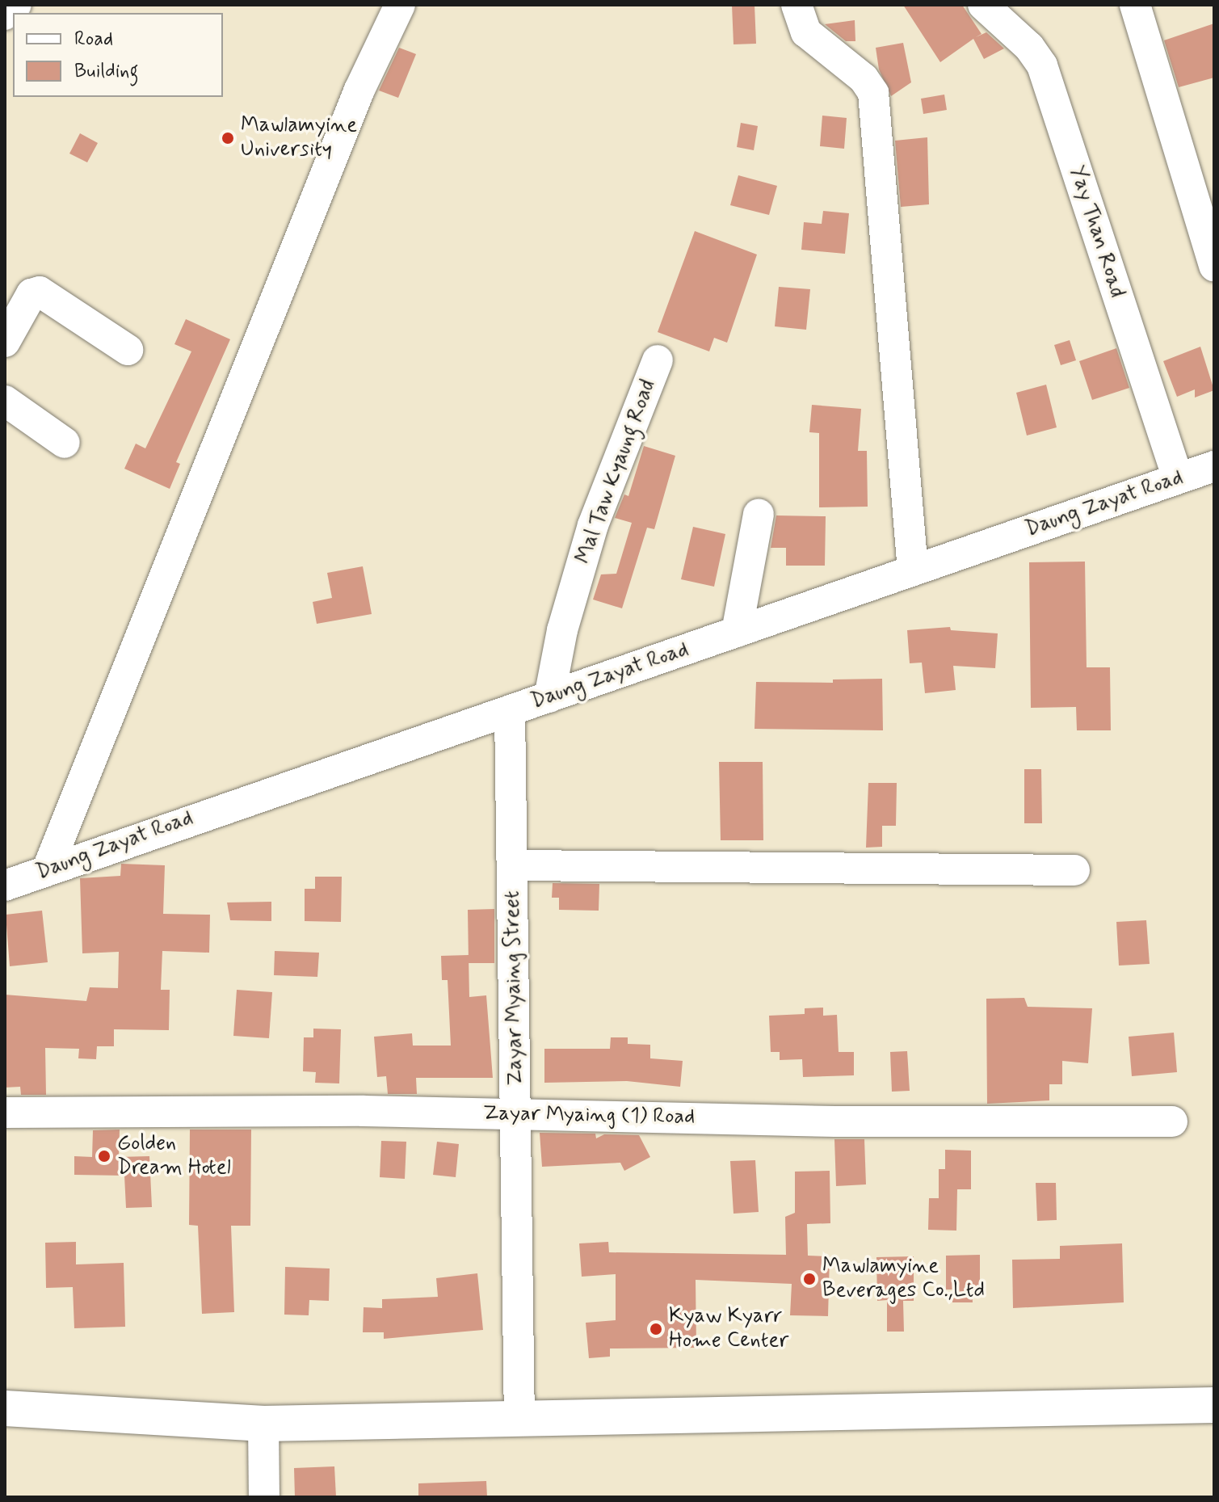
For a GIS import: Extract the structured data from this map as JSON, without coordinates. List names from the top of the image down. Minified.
{"streets":{"street":["Yay Than Road","Mal Taw Kyaung Road","Daung Zayat Road","Zayar Myaing Street","Zayar Myaing (1) Road"]},"crossings":[["Yay Than Road","Daung Zayat Road"],["Mal Taw Kyaung Road","Daung Zayat Road"],["Daung Zayat Road","Zayar Myaing Street"],["Zayar Myaing Street","Zayar Myaing (1) Road"]],"places":["Mawlamyine University","Golden Dream Hotel","Mawlamyine Beverages Co.,Ltd","Kyaw Kyarr Home Center"],"legend":["Road","Building"]}
